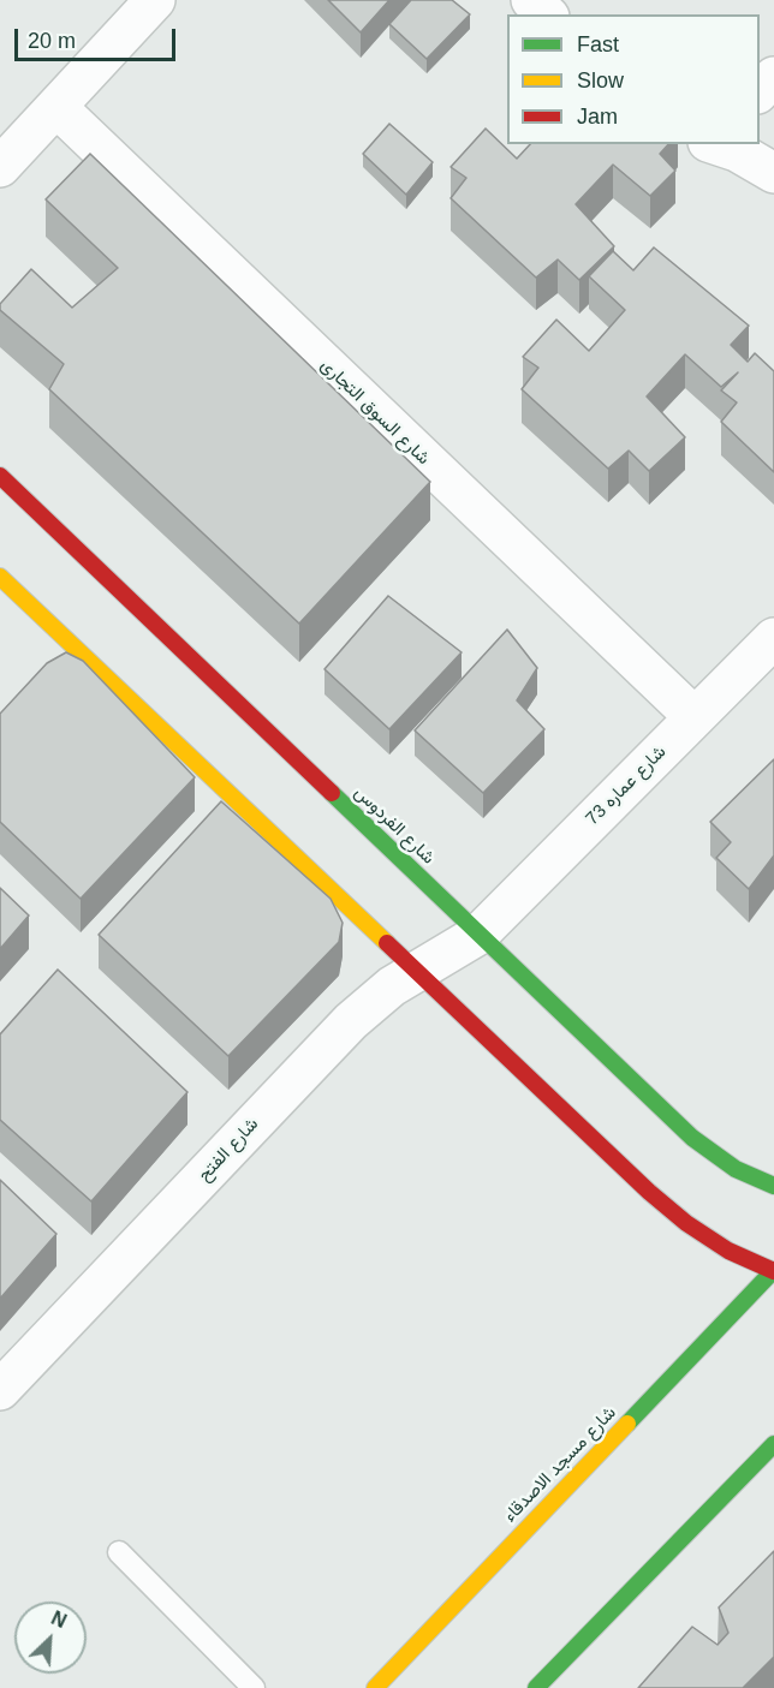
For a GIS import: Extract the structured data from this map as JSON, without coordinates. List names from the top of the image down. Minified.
{"streets":{"street":["شارع السوق التجارى","شارع عماره 73","شارع الفردوس","شارع الفتح","شارع مسجد الاصدقاء"]},"crossings":[["شارع السوق التجارى","شارع عماره 73"],["شارع عماره 73","شارع الفردوس"],["شارع عماره 73","شارع الفتح"],["شارع الفردوس","شارع الفتح"]],"legend":["Fast","Slow","Jam"],"scale_bar":"20 m","north":"top right"}
